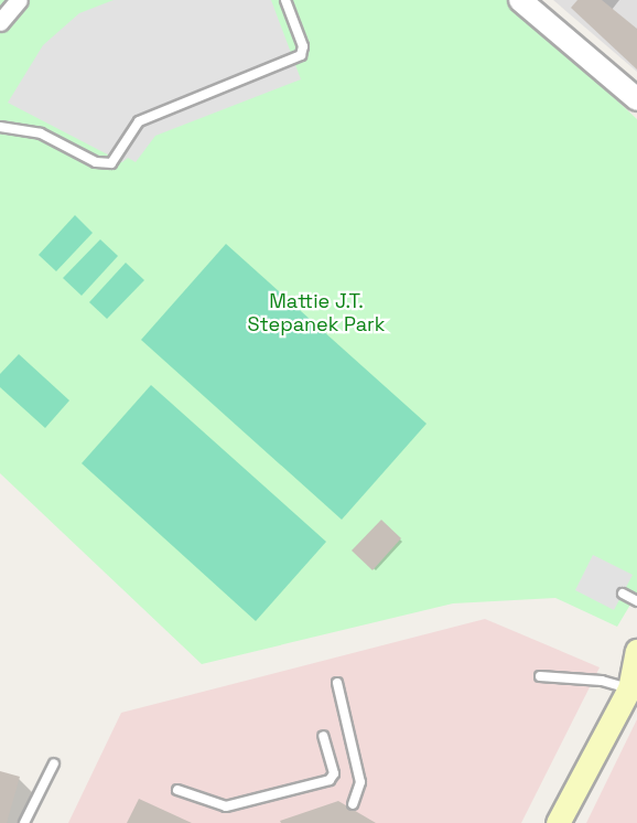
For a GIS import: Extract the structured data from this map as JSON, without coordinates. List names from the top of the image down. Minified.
{"parks":["Mattie J.T. Stepanek Park"]}
